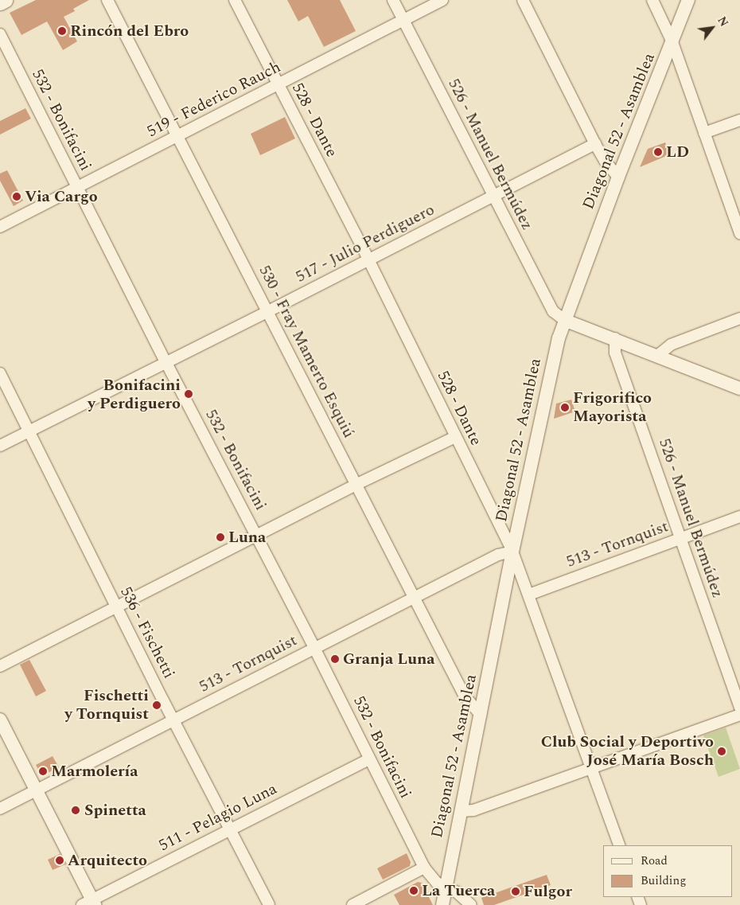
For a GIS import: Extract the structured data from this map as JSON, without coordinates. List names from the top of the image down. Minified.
{"streets":{"street":["519 - Federico Rauch","532 - Bonifacini","528 - Dante","Diagonal 52 - Asamblea","526 - Manuel Bermúdez","517 - Julio Perdiguero","530 - Fray Mamerto Esquiú","513 - Tornquist","536 - Fischetti","511 - Pelagio Luna"]},"crossings":[["519 - Federico Rauch","532 - Bonifacini"],["519 - Federico Rauch","528 - Dante"],["519 - Federico Rauch","526 - Manuel Bermúdez"],["519 - Federico Rauch","530 - Fray Mamerto Esquiú"],["532 - Bonifacini","Diagonal 52 - Asamblea"],["532 - Bonifacini","517 - Julio Perdiguero"],["532 - Bonifacini","513 - Tornquist"],["532 - Bonifacini","511 - Pelagio Luna"],["528 - Dante","Diagonal 52 - Asamblea"],["528 - Dante","517 - Julio Perdiguero"],["528 - Dante","513 - Tornquist"],["Diagonal 52 - Asamblea","526 - Manuel Bermúdez"],["Diagonal 52 - Asamblea","530 - Fray Mamerto Esquiú"],["Diagonal 52 - Asamblea","513 - Tornquist"],["526 - Manuel Bermúdez","517 - Julio Perdiguero"],["526 - Manuel Bermúdez","513 - Tornquist"],["517 - Julio Perdiguero","530 - Fray Mamerto Esquiú"],["517 - Julio Perdiguero","536 - Fischetti"],["530 - Fray Mamerto Esquiú","513 - Tornquist"],["513 - Tornquist","536 - Fischetti"],["536 - Fischetti","511 - Pelagio Luna"]],"places":["Rincón del Ebro","LD","Via Cargo","Bonifacini y Perdiguero","Frigorifico Mayorista","Luna","Granja Luna","Fischetti y Tornquist","Club Social y Deportivo José María Bosch","Marmolería","Spinetta","Arquitecto","La Tuerca","Fulgor"],"legend":["Road","Building"],"north":"top right"}
